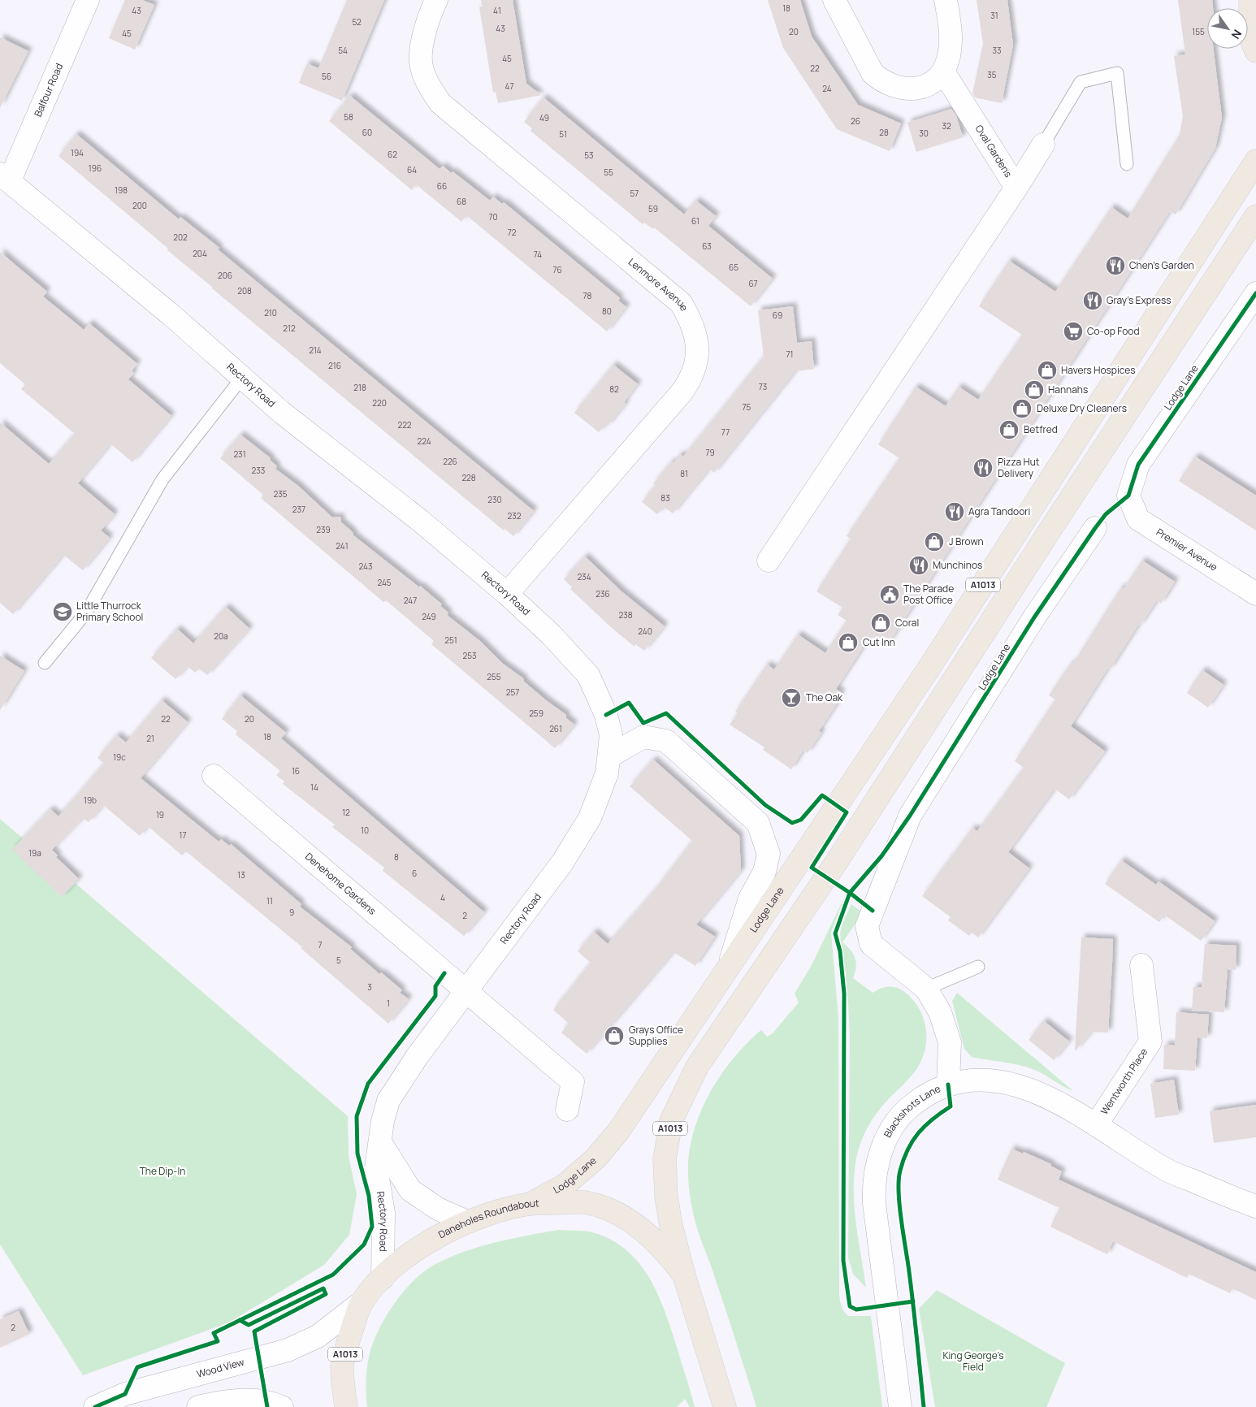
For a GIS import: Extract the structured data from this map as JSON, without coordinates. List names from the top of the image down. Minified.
{"streets":{"main road":["Lodge Lane","A1013","Daneholes Roundabout"],"street":["Balfour Road","Oval Gardens","Lenmore Avenue","Rectory Road","Premier Avenue","Denehome Gardens","Wentworth Place","Blackshots Lane","Wood View"]},"crossings":[["Balfour Road","Rectory Road"],["Lenmore Avenue","Rectory Road"],["Rectory Road","Denehome Gardens"],["Rectory Road","Daneholes Roundabout"],["Lodge Lane","Premier Avenue"],["Lodge Lane","Blackshots Lane"],["Lodge Lane","Daneholes Roundabout"],["A1013","Daneholes Roundabout"],["Wentworth Place","Blackshots Lane"],["Daneholes Roundabout","Wood View"]],"parks":["The Dip-In","King George's Field"],"places":{"restaurant":["Chen's Garden","Gray's Express","Pizza Hut Delivery","Agra Tandoori","Munchinos"],"supermarket":["Co-op Food"],"shop":["Havers Hospices","Hannahs","Deluxe Dry Cleaners","Betfred","J Brown","Coral","Cut Inn","Grays Office Supplies"],"public building":["The Parade Post Office"],"school or university":["Little Thurrock Primary School"],"bar":["The Oak"]},"house_numbers":["18","43","41","31","52","43","20","155","45","54","33","45","22","35","56","47","24","58","49","26","32","60","28","30","51","194","62","53","196","64","55","66","198","57","68","200","59","70","61","72","202","63","204","74","65","76","206","67","208","78","80","210","69","212","214","71","216","73","218","82","220","75","222","77","224","79","231","226","233","81","228","235","83","230","237","232","239","241","243","234","245","236","247","238","249","240","20a","251","253","255","257","259","22","20","261","18","21","19c","16","14","19b","12","19","10","17","19a","8","6","13","4","11","9","2","7","5","3","1","2"],"north":"bottom right"}
